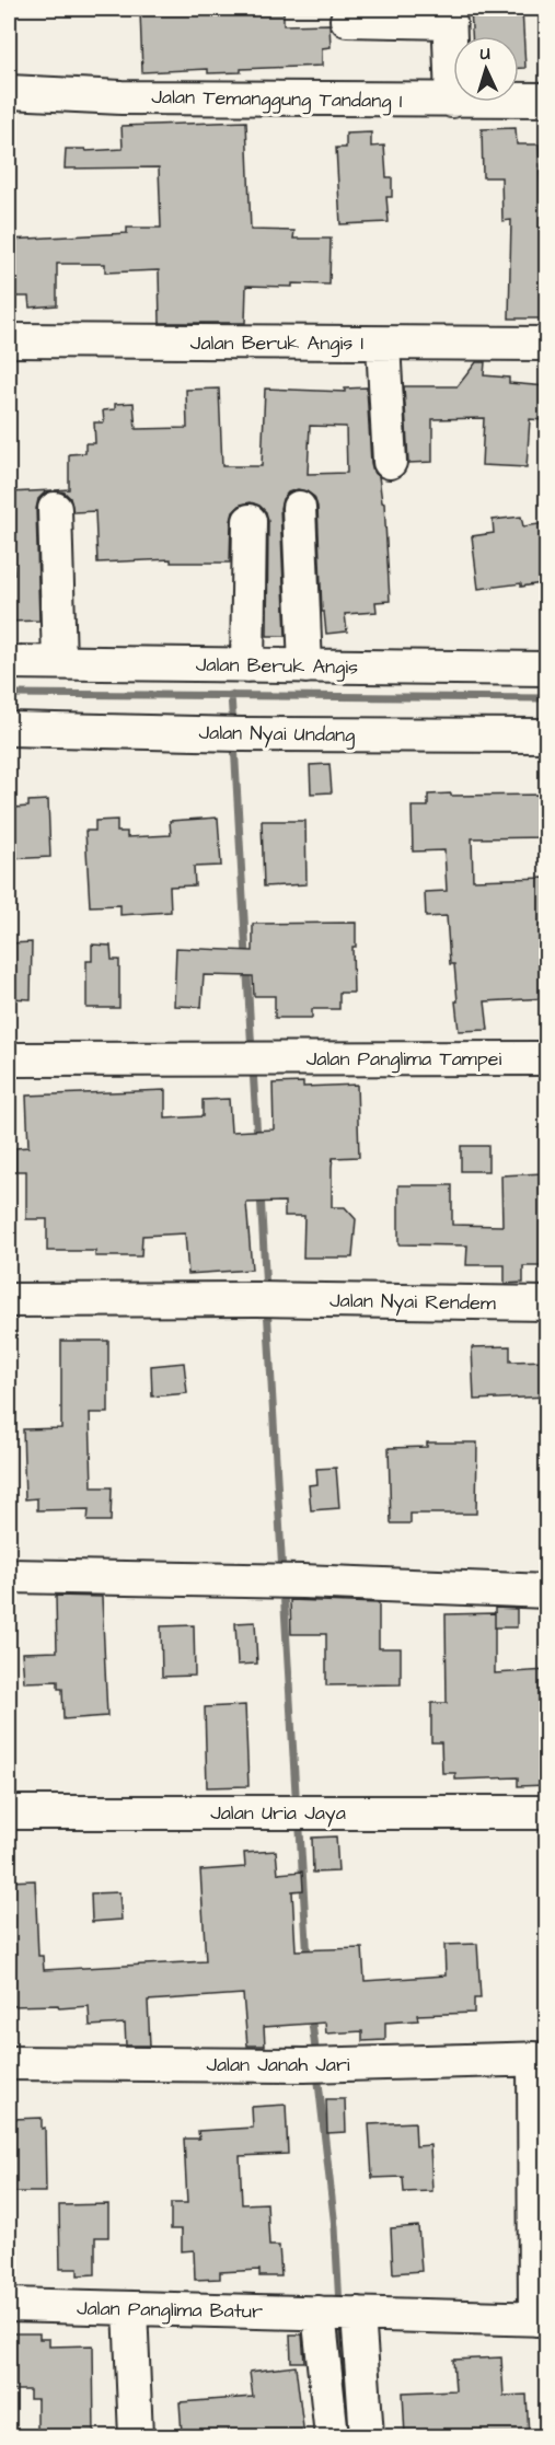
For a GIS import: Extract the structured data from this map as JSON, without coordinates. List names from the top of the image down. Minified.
{"streets":{"street":["Jalan Temanggung Tandang I","Jalan Beruk Angis I","Jalan Beruk Angis","Jalan Nyai Undang","Jalan Panglima Tampei","Jalan Nyai Rendem","Jalan Uria Jaya","Jalan Janah Jari","Jalan Panglima Batur"]},"north":"top"}
